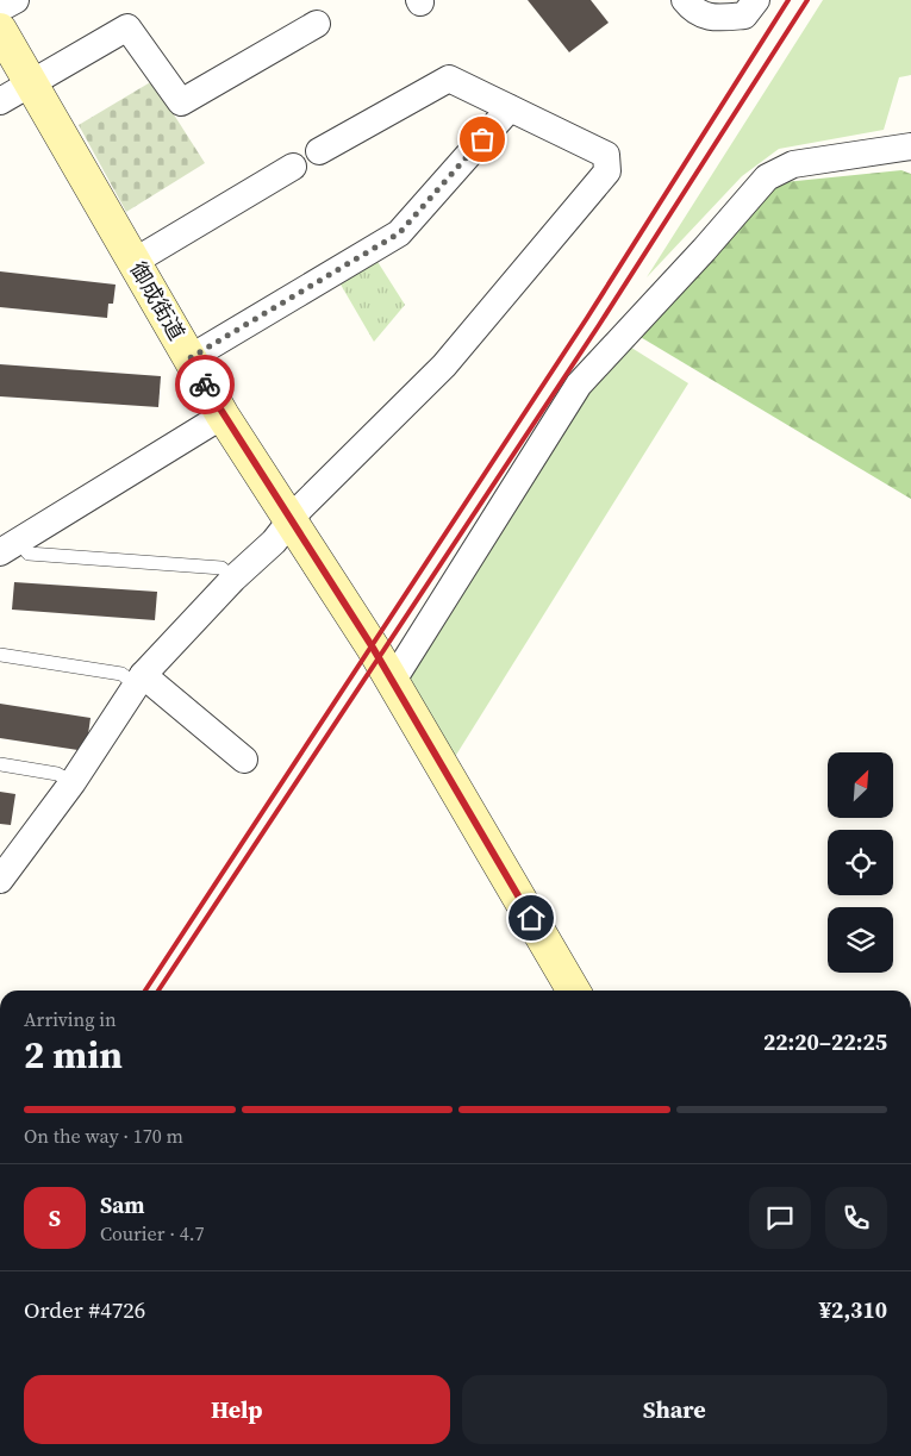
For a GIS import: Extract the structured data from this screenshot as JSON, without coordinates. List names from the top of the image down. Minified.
{"streets":{"street":["御成街道"]},"north":"top right","page":{"heading":["2 min","Arriving in","22:20–22:25"],"panel":["Sam","Courier · 4.7","Order #4726","¥2,310"],"bar":"On the way · 170 m","round":"S","buttons":["Help","Share"]}}
